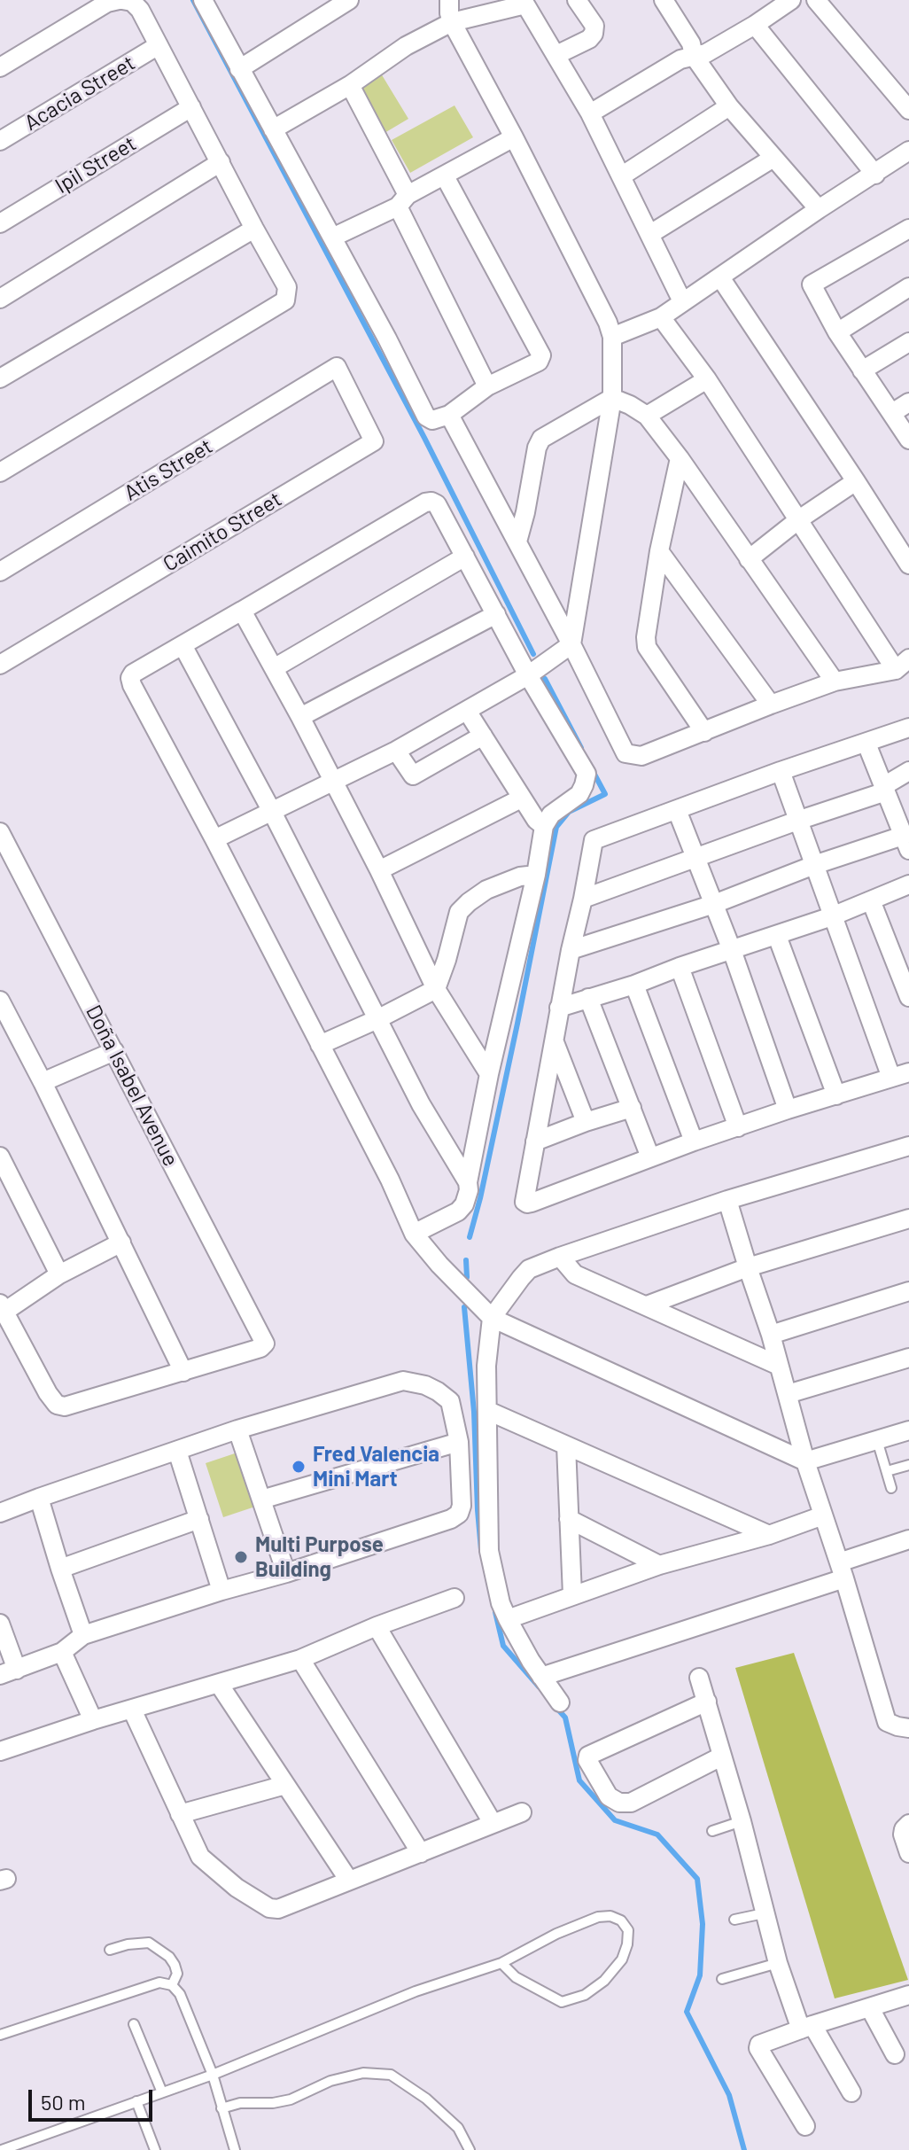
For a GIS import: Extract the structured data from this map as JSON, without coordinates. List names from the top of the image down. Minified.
{"streets":{"street":["Acacia Street","Ipil Street","Atis Street","Caimito Street","Doña Isabel Avenue"]},"crossings":[["Atis Street","Caimito Street"]],"places":["Fred Valencia Mini Mart","Multi Purpose Building"],"scale_bar":"50 m"}
